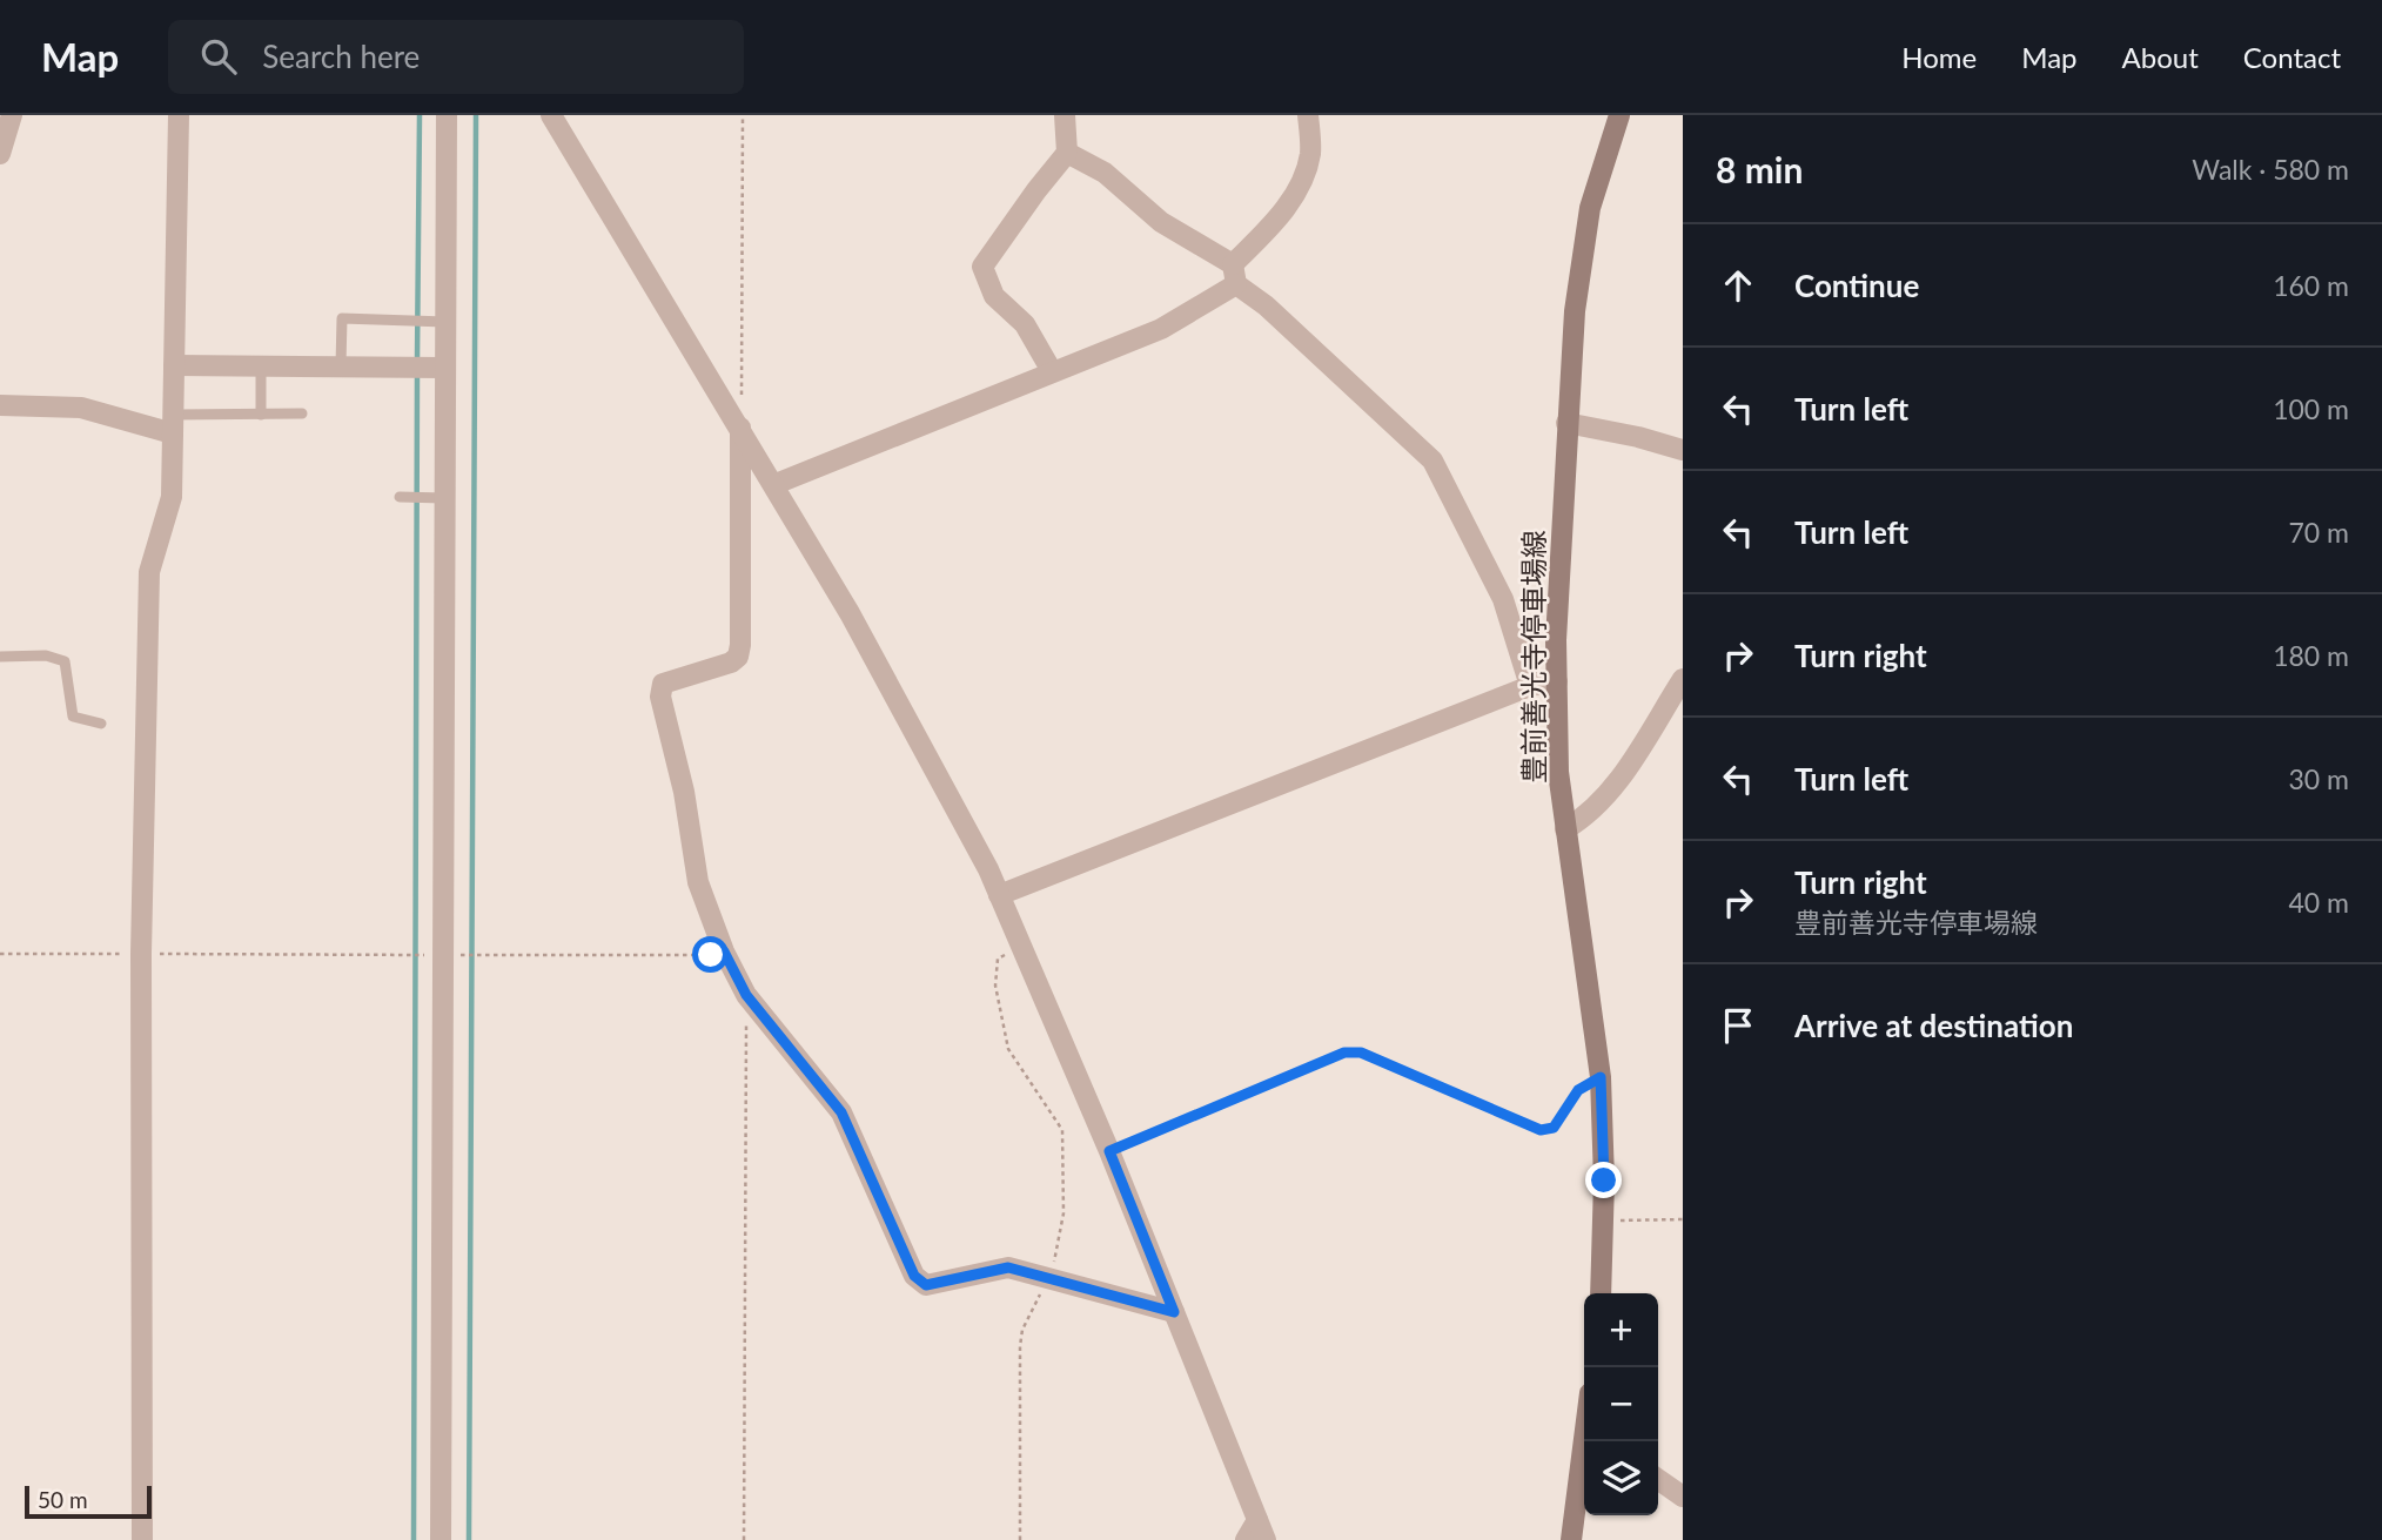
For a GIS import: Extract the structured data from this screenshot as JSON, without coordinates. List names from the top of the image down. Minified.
{"streets":{"main road":["豊前善光寺停車場線"]},"scale_bar":"50 m","page":{"header":"Map","search":"Search here","nav":["Home","Map","About","Contact"],"heading":["8 min","Walk · 580 m"],"list":[["Continue","160 m"],["Turn left","100 m"],["Turn left","70 m"],["Turn right","180 m"],["Turn left","30 m"],["Turn right","豊前善光寺停車場線","40 m"],"Arrive at destination"],"map_buttons":["+","−"],"scale":"50 m"}}
